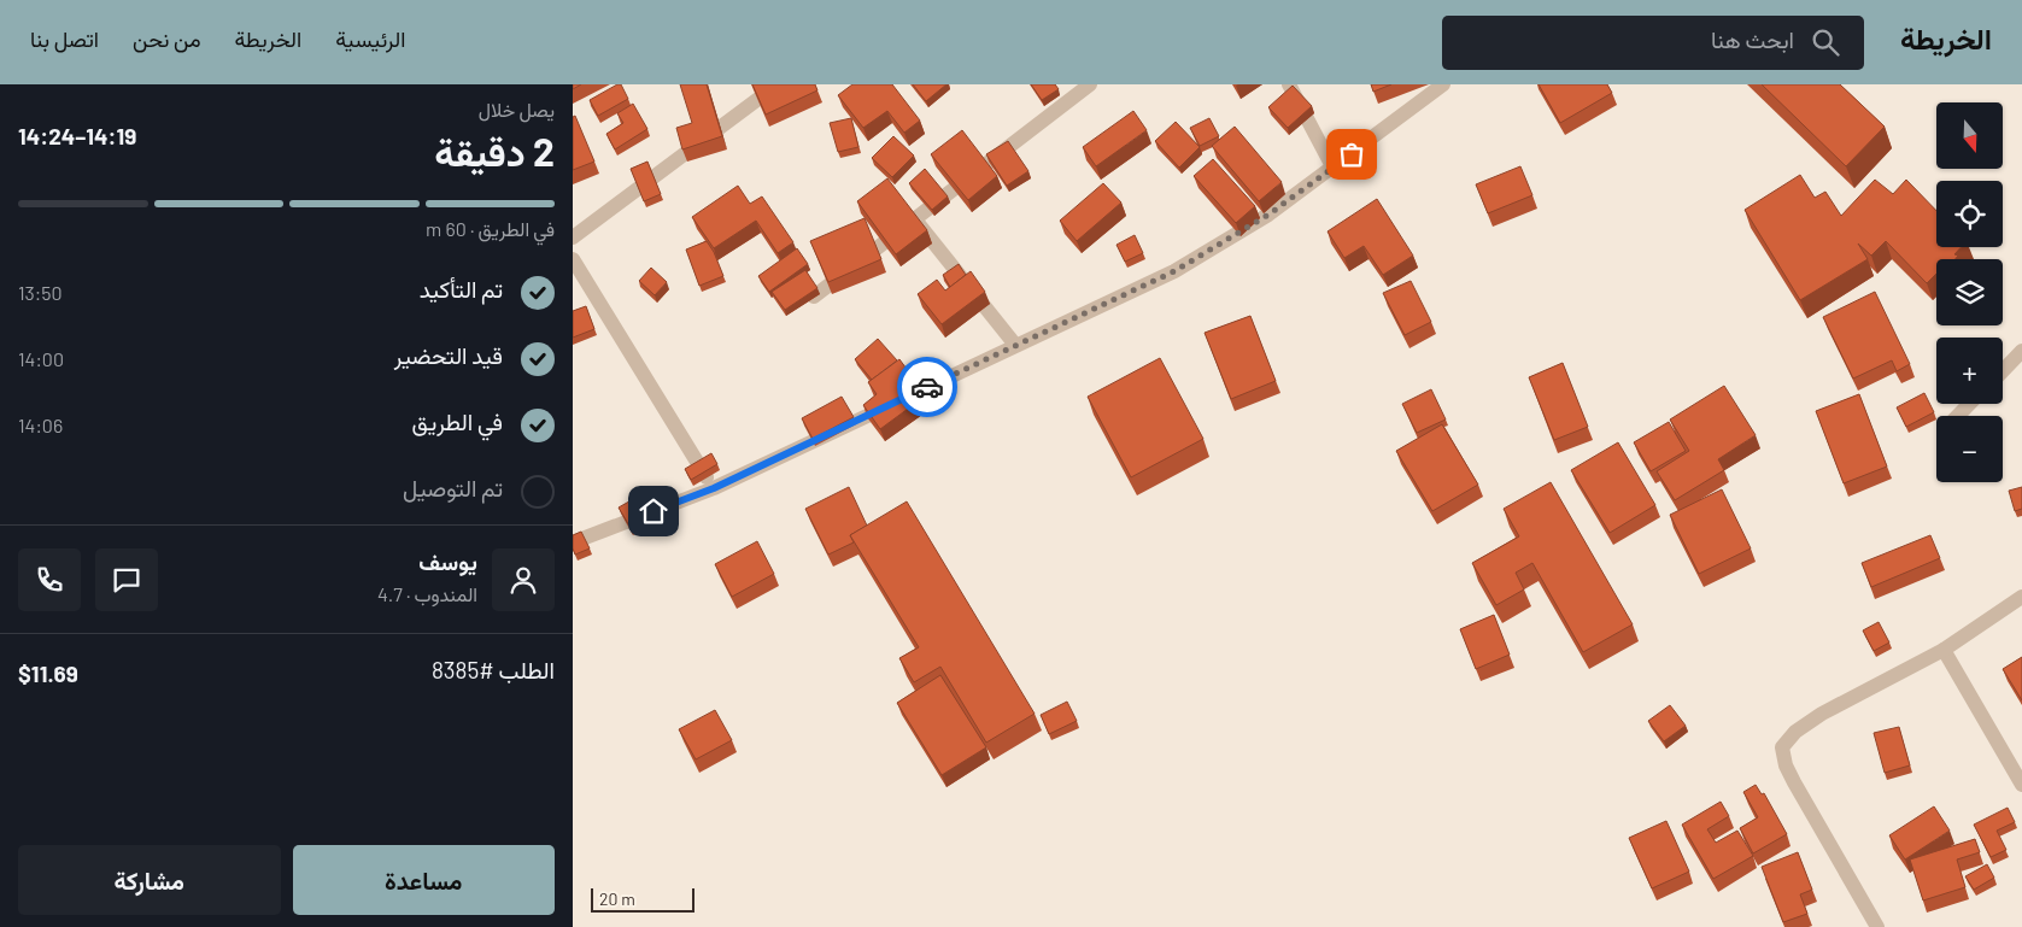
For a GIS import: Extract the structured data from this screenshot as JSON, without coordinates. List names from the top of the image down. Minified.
{"scale_bar":"20 m","north":"bottom","page":{"header":"الخريطة","search":"ابحث هنا","nav":["الرئيسية","الخريطة","من نحن","اتصل بنا"],"heading":["2 دقيقة","يصل خلال","14:19–14:24"],"panel":["يوسف","المندوب · 4.7","الطلب #8385","$11.69"],"map_buttons":["+","−"],"bar":"في الطريق · 60 m","list":[["تم التأكيد","13:50"],["قيد التحضير","14:00"],["في الطريق","14:06"],"تم التوصيل"],"buttons":["مساعدة","مشاركة"],"scale":"20 m"}}
